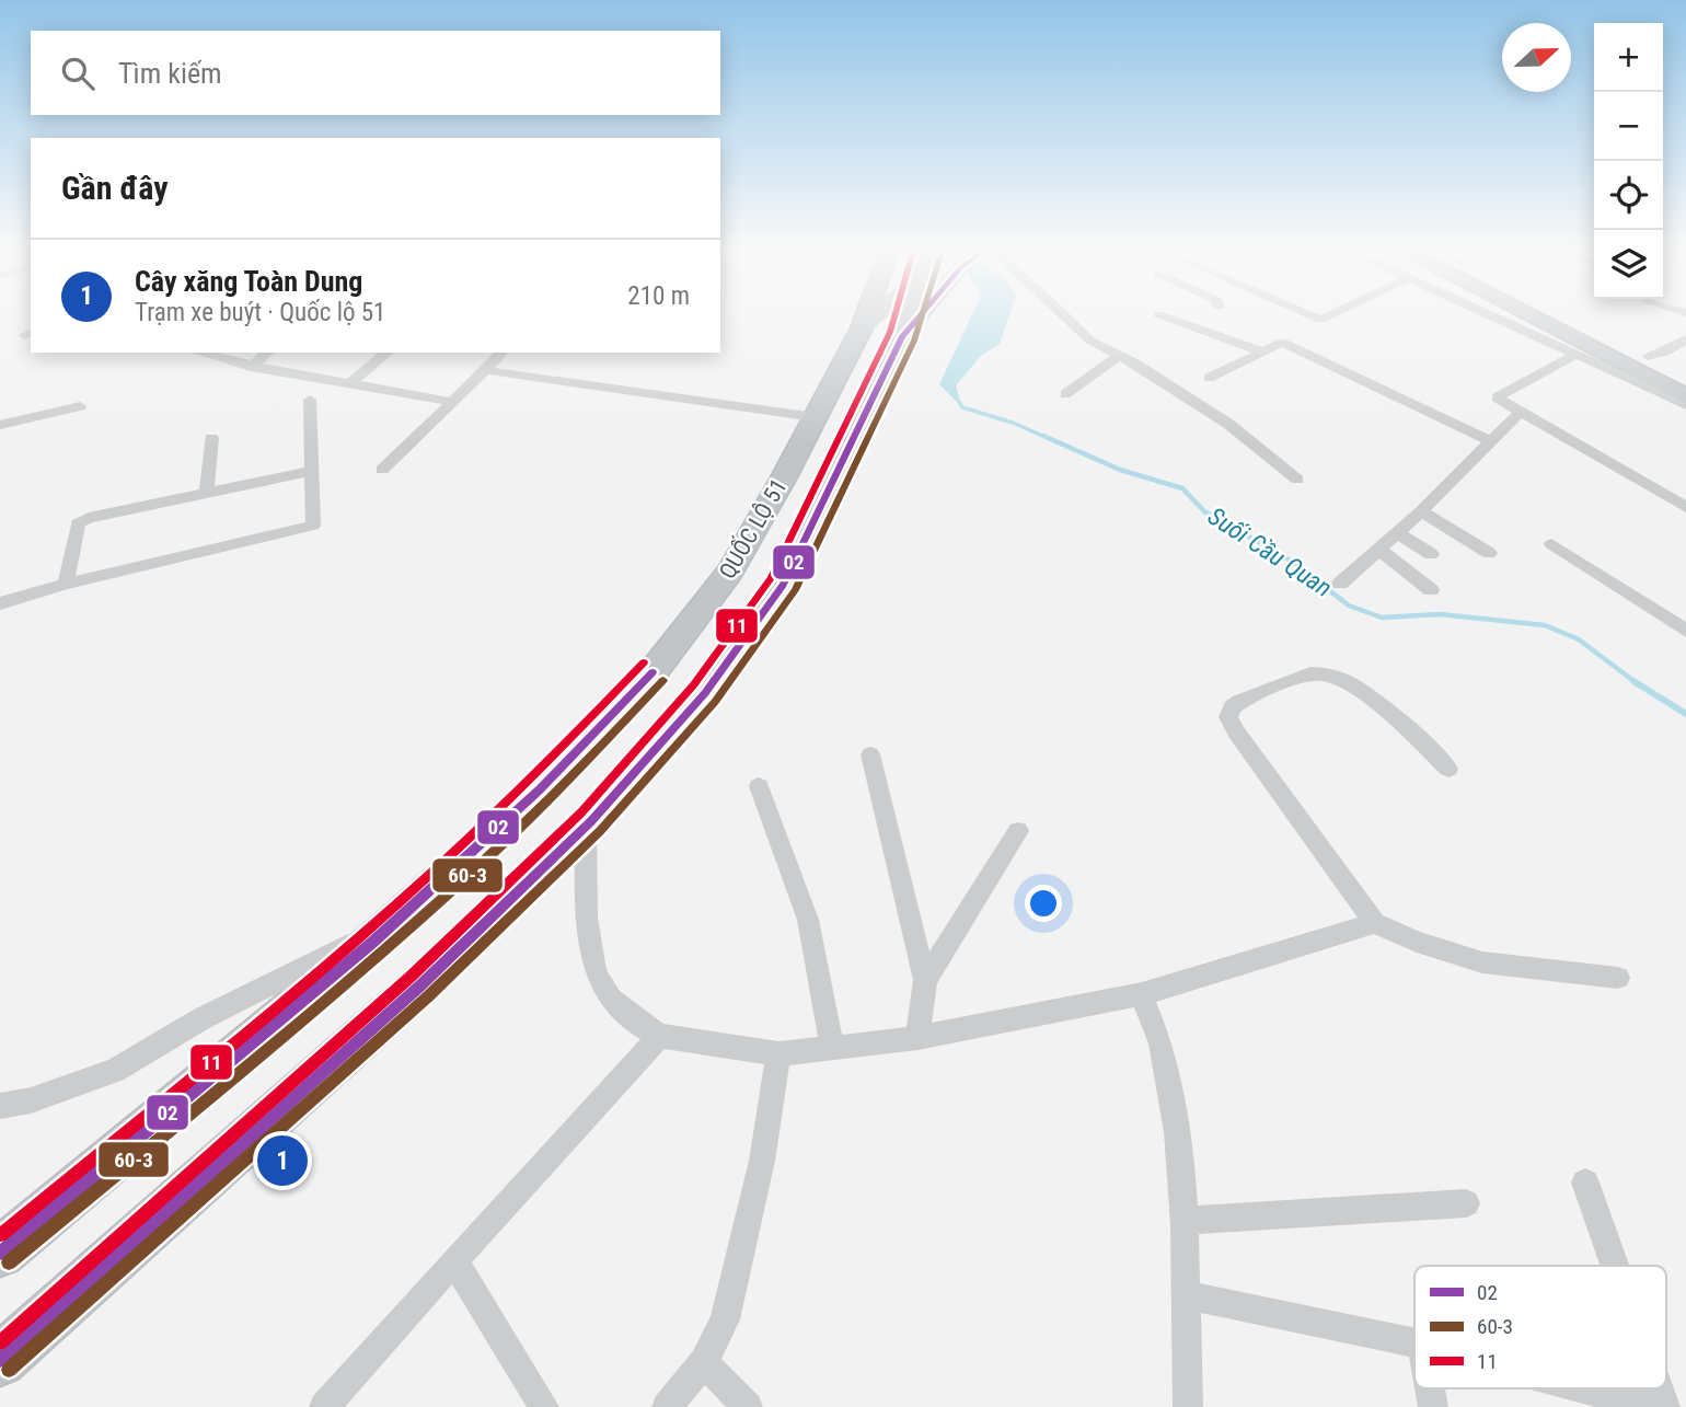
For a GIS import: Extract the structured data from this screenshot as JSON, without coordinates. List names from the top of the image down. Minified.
{"streets":{"highway":["QUỐC LỘ 51"]},"water":["Suối Cầu Quan"],"lines":["transit line 02","transit line 60-3","transit line 11"],"legend":["02","60-3","11"],"north":"right","page":{"map_buttons":["+","−"],"search":"Tìm kiếm","heading":"Gần đây","list":[{"mark":"1","name":"Cây xăng Toàn Dung","note":"Trạm xe buýt · Quốc lộ 51","value":"210 m"}],"pins":"1"}}
